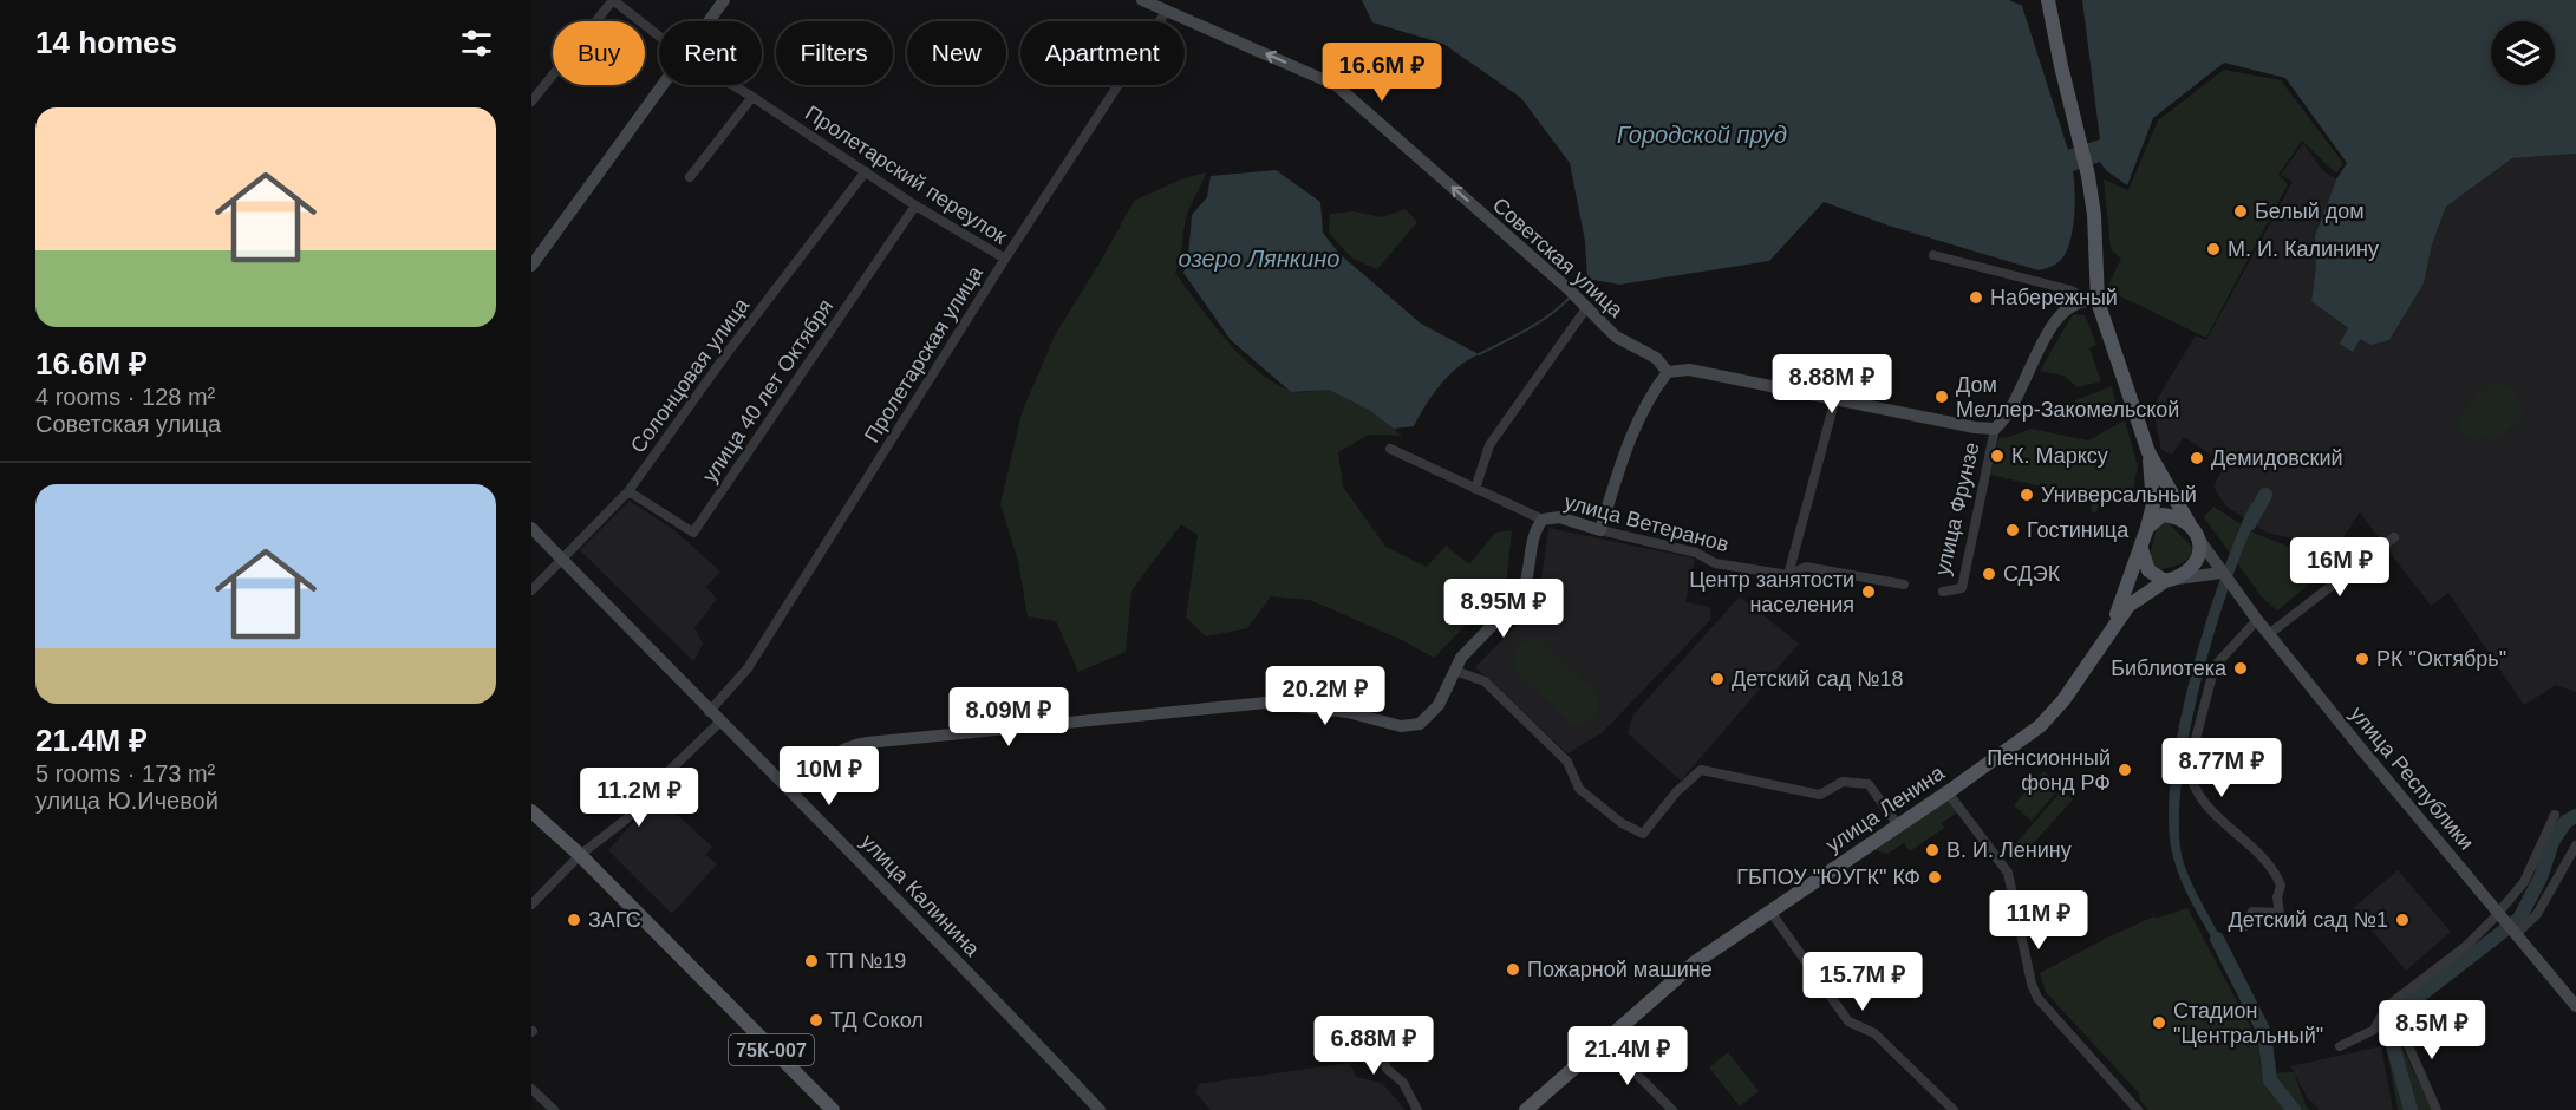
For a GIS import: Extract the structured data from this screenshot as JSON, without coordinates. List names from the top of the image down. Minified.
{"streets":{"main road":["улица Ленина","75К-007"],"street":["Пролетарский переулок","Советская улица","Пролетарская улица","Солонцовая улица","улица 40 лет Октября","улица Фрунзе","улица Ветеранов","улица Республики","улица Калинина"]},"crossings":[["Пролетарский переулок","Пролетарская улица"],["Пролетарский переулок","Солонцовая улица"],["Пролетарский переулок","улица 40 лет Октября"],["Советская улица","Пролетарская улица"],["Пролетарская улица","улица Калинина"],["Солонцовая улица","улица 40 лет Октября"],["Солонцовая улица","улица Калинина"]],"one_way":["Советская улица"],"water":["Городской пруд","озеро Лянкино"],"places":["Белый дом","М. И. Калинину","Набережный","Дом Меллер-Закомельской","К. Марксу","Демидовский","Универсальный","Гостиница","СДЭК","Центр занятости населения","РК \"Октябрь\"","Библиотека","Детский сад №18","Пенсионный фонд РФ","В. И. Ленину","ГБПОУ \"ЮУГК\" КФ","ЗАГС","Детский сад №1","ТП №19","Пожарной машине","ТД Сокол","Стадион \"Центральный\""],"page":{"heading":"14 homes","chip":["Buy","Rent","Filters","New","Apartment"],"price":["16.6M ₽","8.88M ₽","16M ₽","8.95M ₽","20.2M ₽","8.09M ₽","8.77M ₽","10M ₽","11.2M ₽","11M ₽","15.7M ₽","8.5M ₽","6.88M ₽","21.4M ₽"],"list":[{"name":"16.6M ₽","note":"4 rooms · 128 m² · Советская улица"},{"name":"21.4M ₽","note":"5 rooms · 173 m² · улица Ю.Ичевой"}]}}
